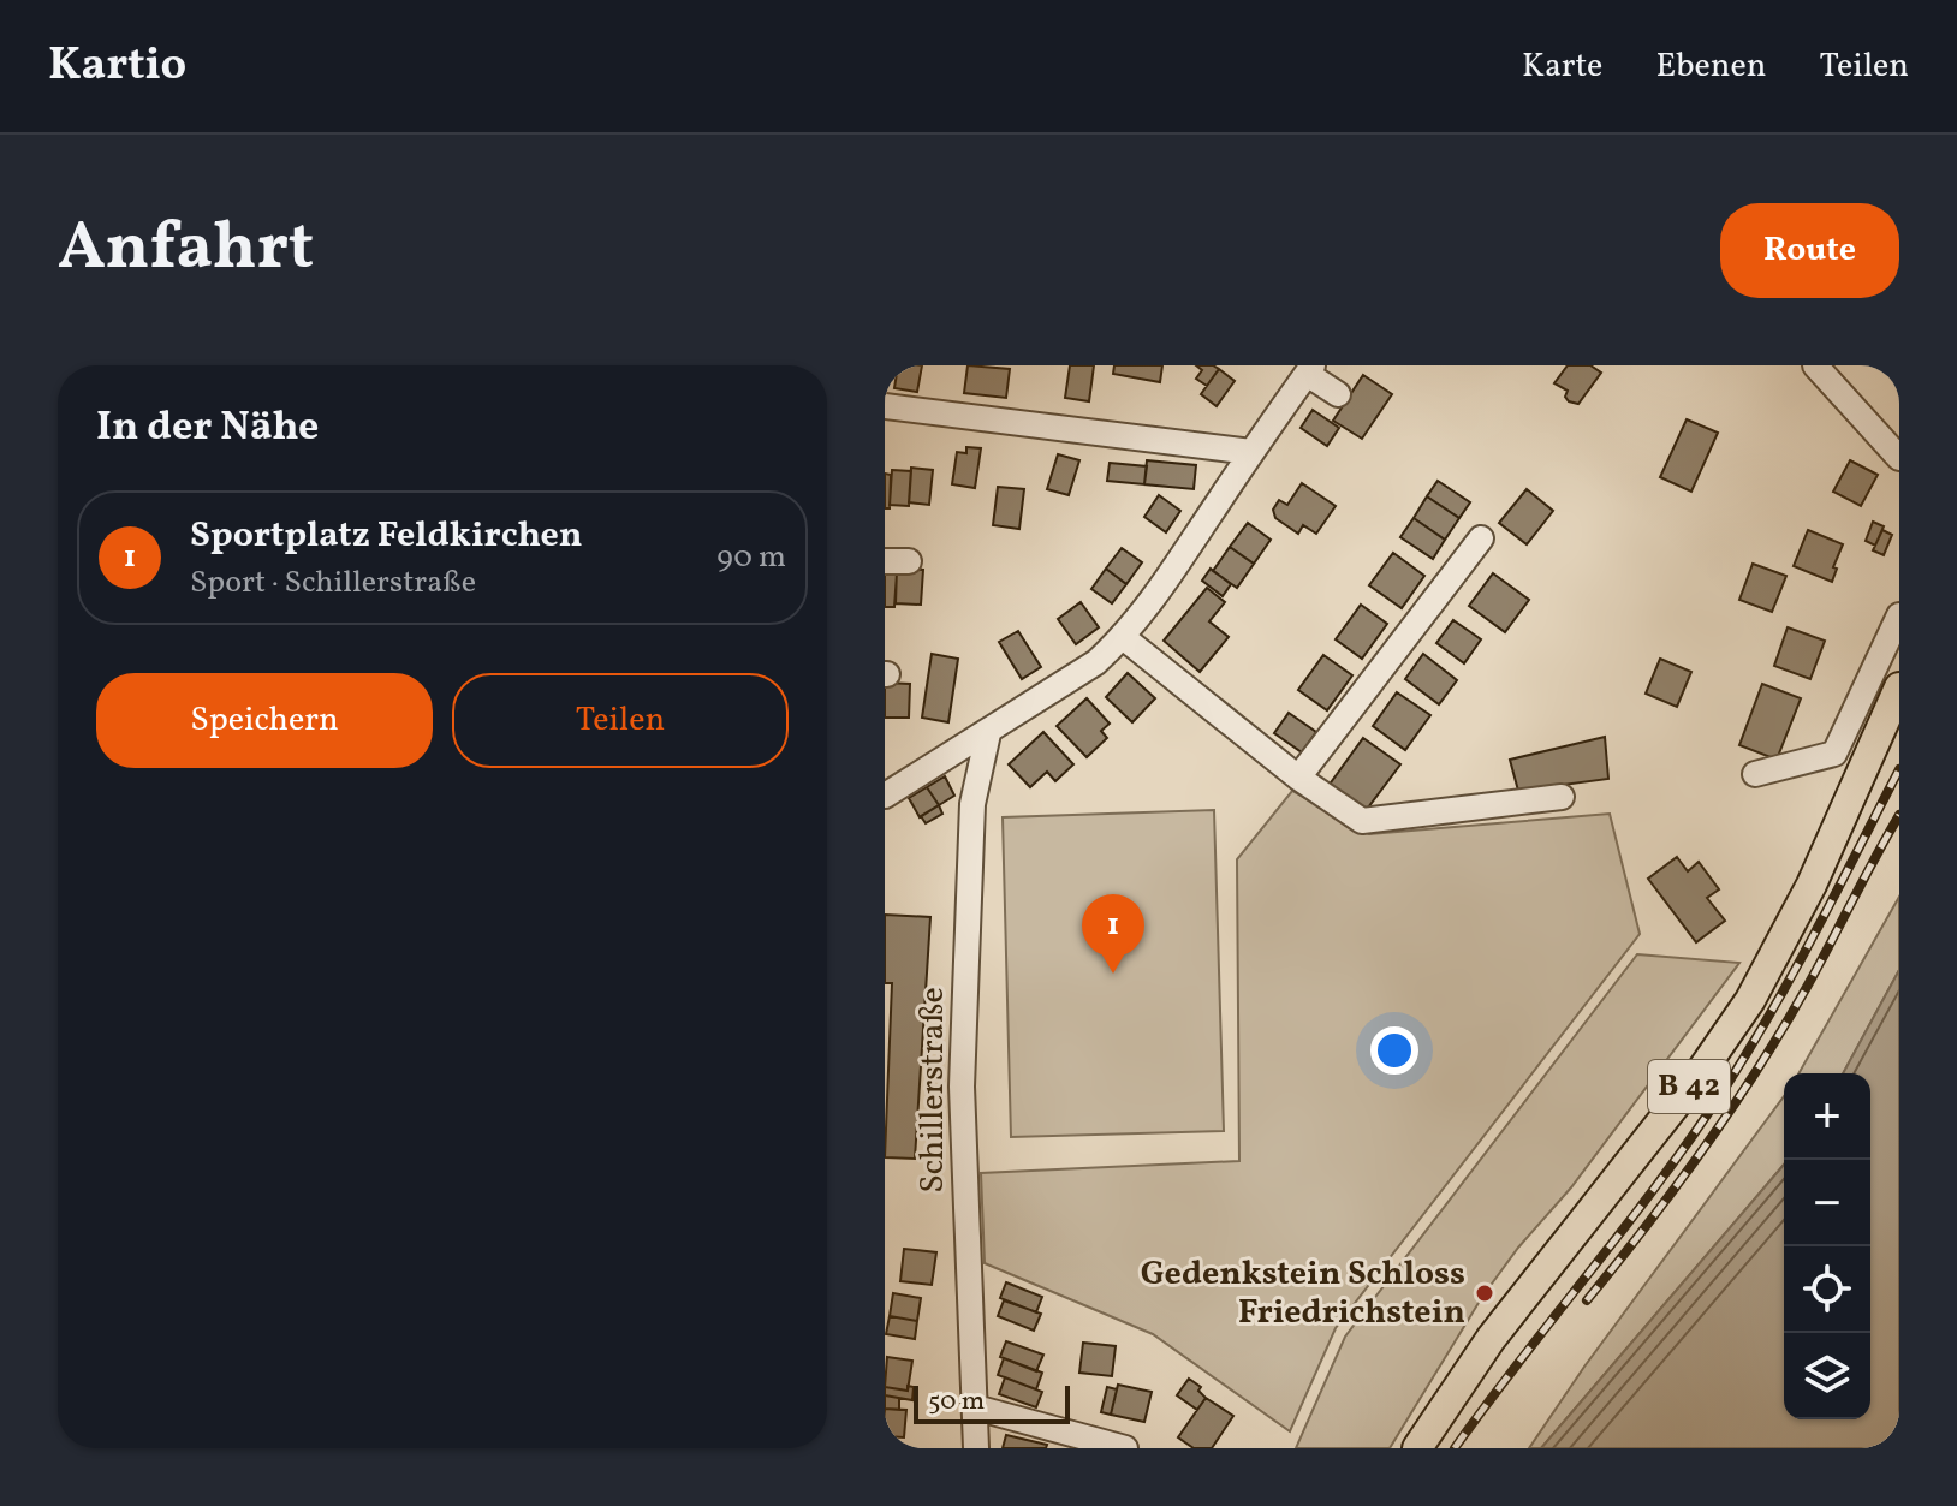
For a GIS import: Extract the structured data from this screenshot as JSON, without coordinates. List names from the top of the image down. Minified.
{"streets":{"main road":["B 42"],"street":["Schillerstraße"]},"places":["Gedenkstein Schloss Friedrichstein"],"scale_bar":"50 m","page":{"header":"Kartio","nav":["Karte","Ebenen","Teilen"],"title":"Anfahrt","buttons":["Route",["Speichern","Teilen"]],"heading":"In der Nähe","list":[{"mark":"1","name":"Sportplatz Feldkirchen","note":"Sport · Schillerstraße","value":"90 m"}],"pins":"1","map_buttons":["+","−"],"scale":"50 m"}}
